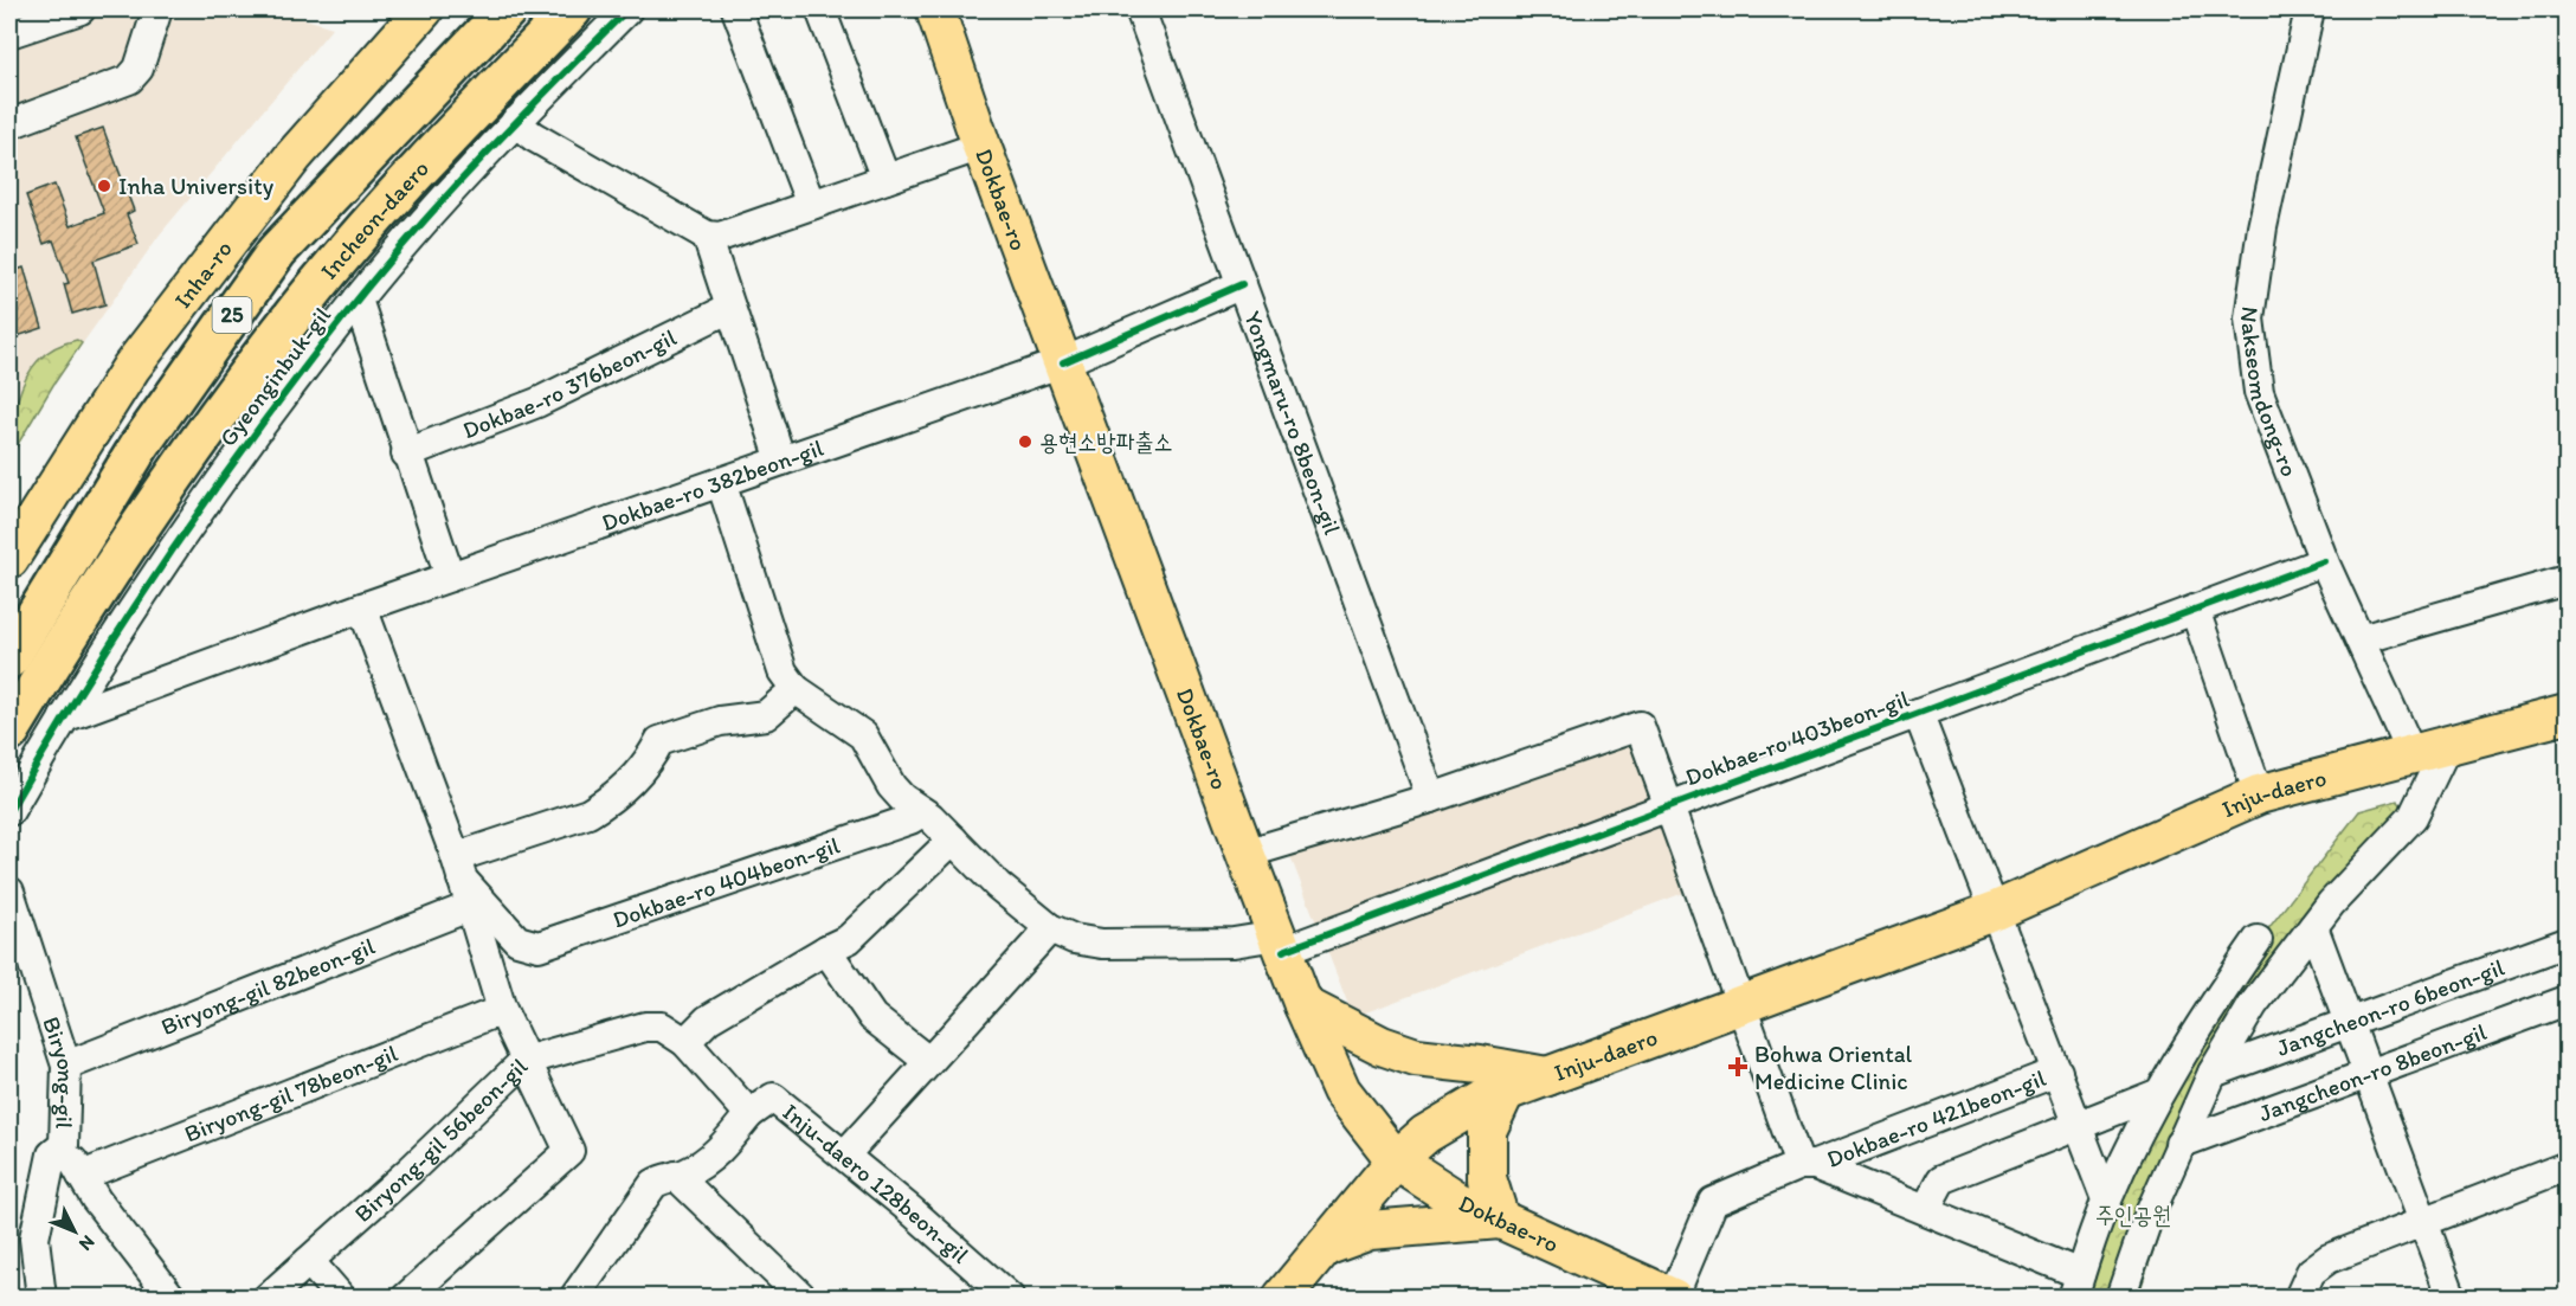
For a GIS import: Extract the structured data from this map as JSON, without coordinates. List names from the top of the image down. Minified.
{"streets":{"highway":["Incheon-daero","25"],"main road":["Dokbae-ro","Inha-ro","Inju-daero"],"street":["Gyeonginbuk-gil","Dokbae-ro 376beon-gil","Nakseomdong-ro","Yongmaru-ro 8beon-gil","Dokbae-ro 382beon-gil","Dokbae-ro 403beon-gil","Dokbae-ro 404beon-gil","Biryong-gil 82beon-gil","Jangcheon-ro 6beon-gil","Jangcheon-ro 8beon-gil","Biryong-gil","Biryong-gil 78beon-gil","Dokbae-ro 421beon-gil","Biryong-gil 56beon-gil","Inju-daero 128beon-gil"]},"crossings":[["Dokbae-ro","Dokbae-ro 382beon-gil"],["Dokbae-ro","Dokbae-ro 403beon-gil"],["Dokbae-ro","Inju-daero"],["Dokbae-ro","Dokbae-ro 421beon-gil"],["Gyeonginbuk-gil","Dokbae-ro 376beon-gil"],["Gyeonginbuk-gil","Dokbae-ro 382beon-gil"],["Nakseomdong-ro","Dokbae-ro 403beon-gil"],["Nakseomdong-ro","Inju-daero"],["Yongmaru-ro 8beon-gil","Dokbae-ro 382beon-gil"],["Biryong-gil 82beon-gil","Biryong-gil"],["Biryong-gil 56beon-gil","Inju-daero 128beon-gil"]],"parks":["주인공원"],"places":{"other":["Inha University","용현소방파출소"],"health":["Bohwa Oriental Medicine Clinic"]},"north":"bottom right"}
